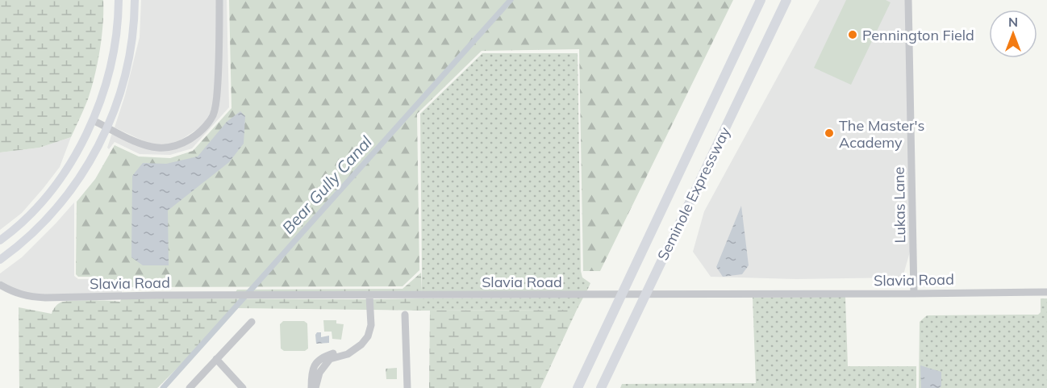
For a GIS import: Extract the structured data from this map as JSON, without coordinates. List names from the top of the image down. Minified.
{"streets":{"highway":["Seminole Expressway"],"street":["Lukas Lane","Slavia Road"]},"crossings":[["Lukas Lane","Slavia Road"]],"water":["Bear Gully Canal"],"places":["Pennington Field","The Master's Academy"],"north":"top"}
